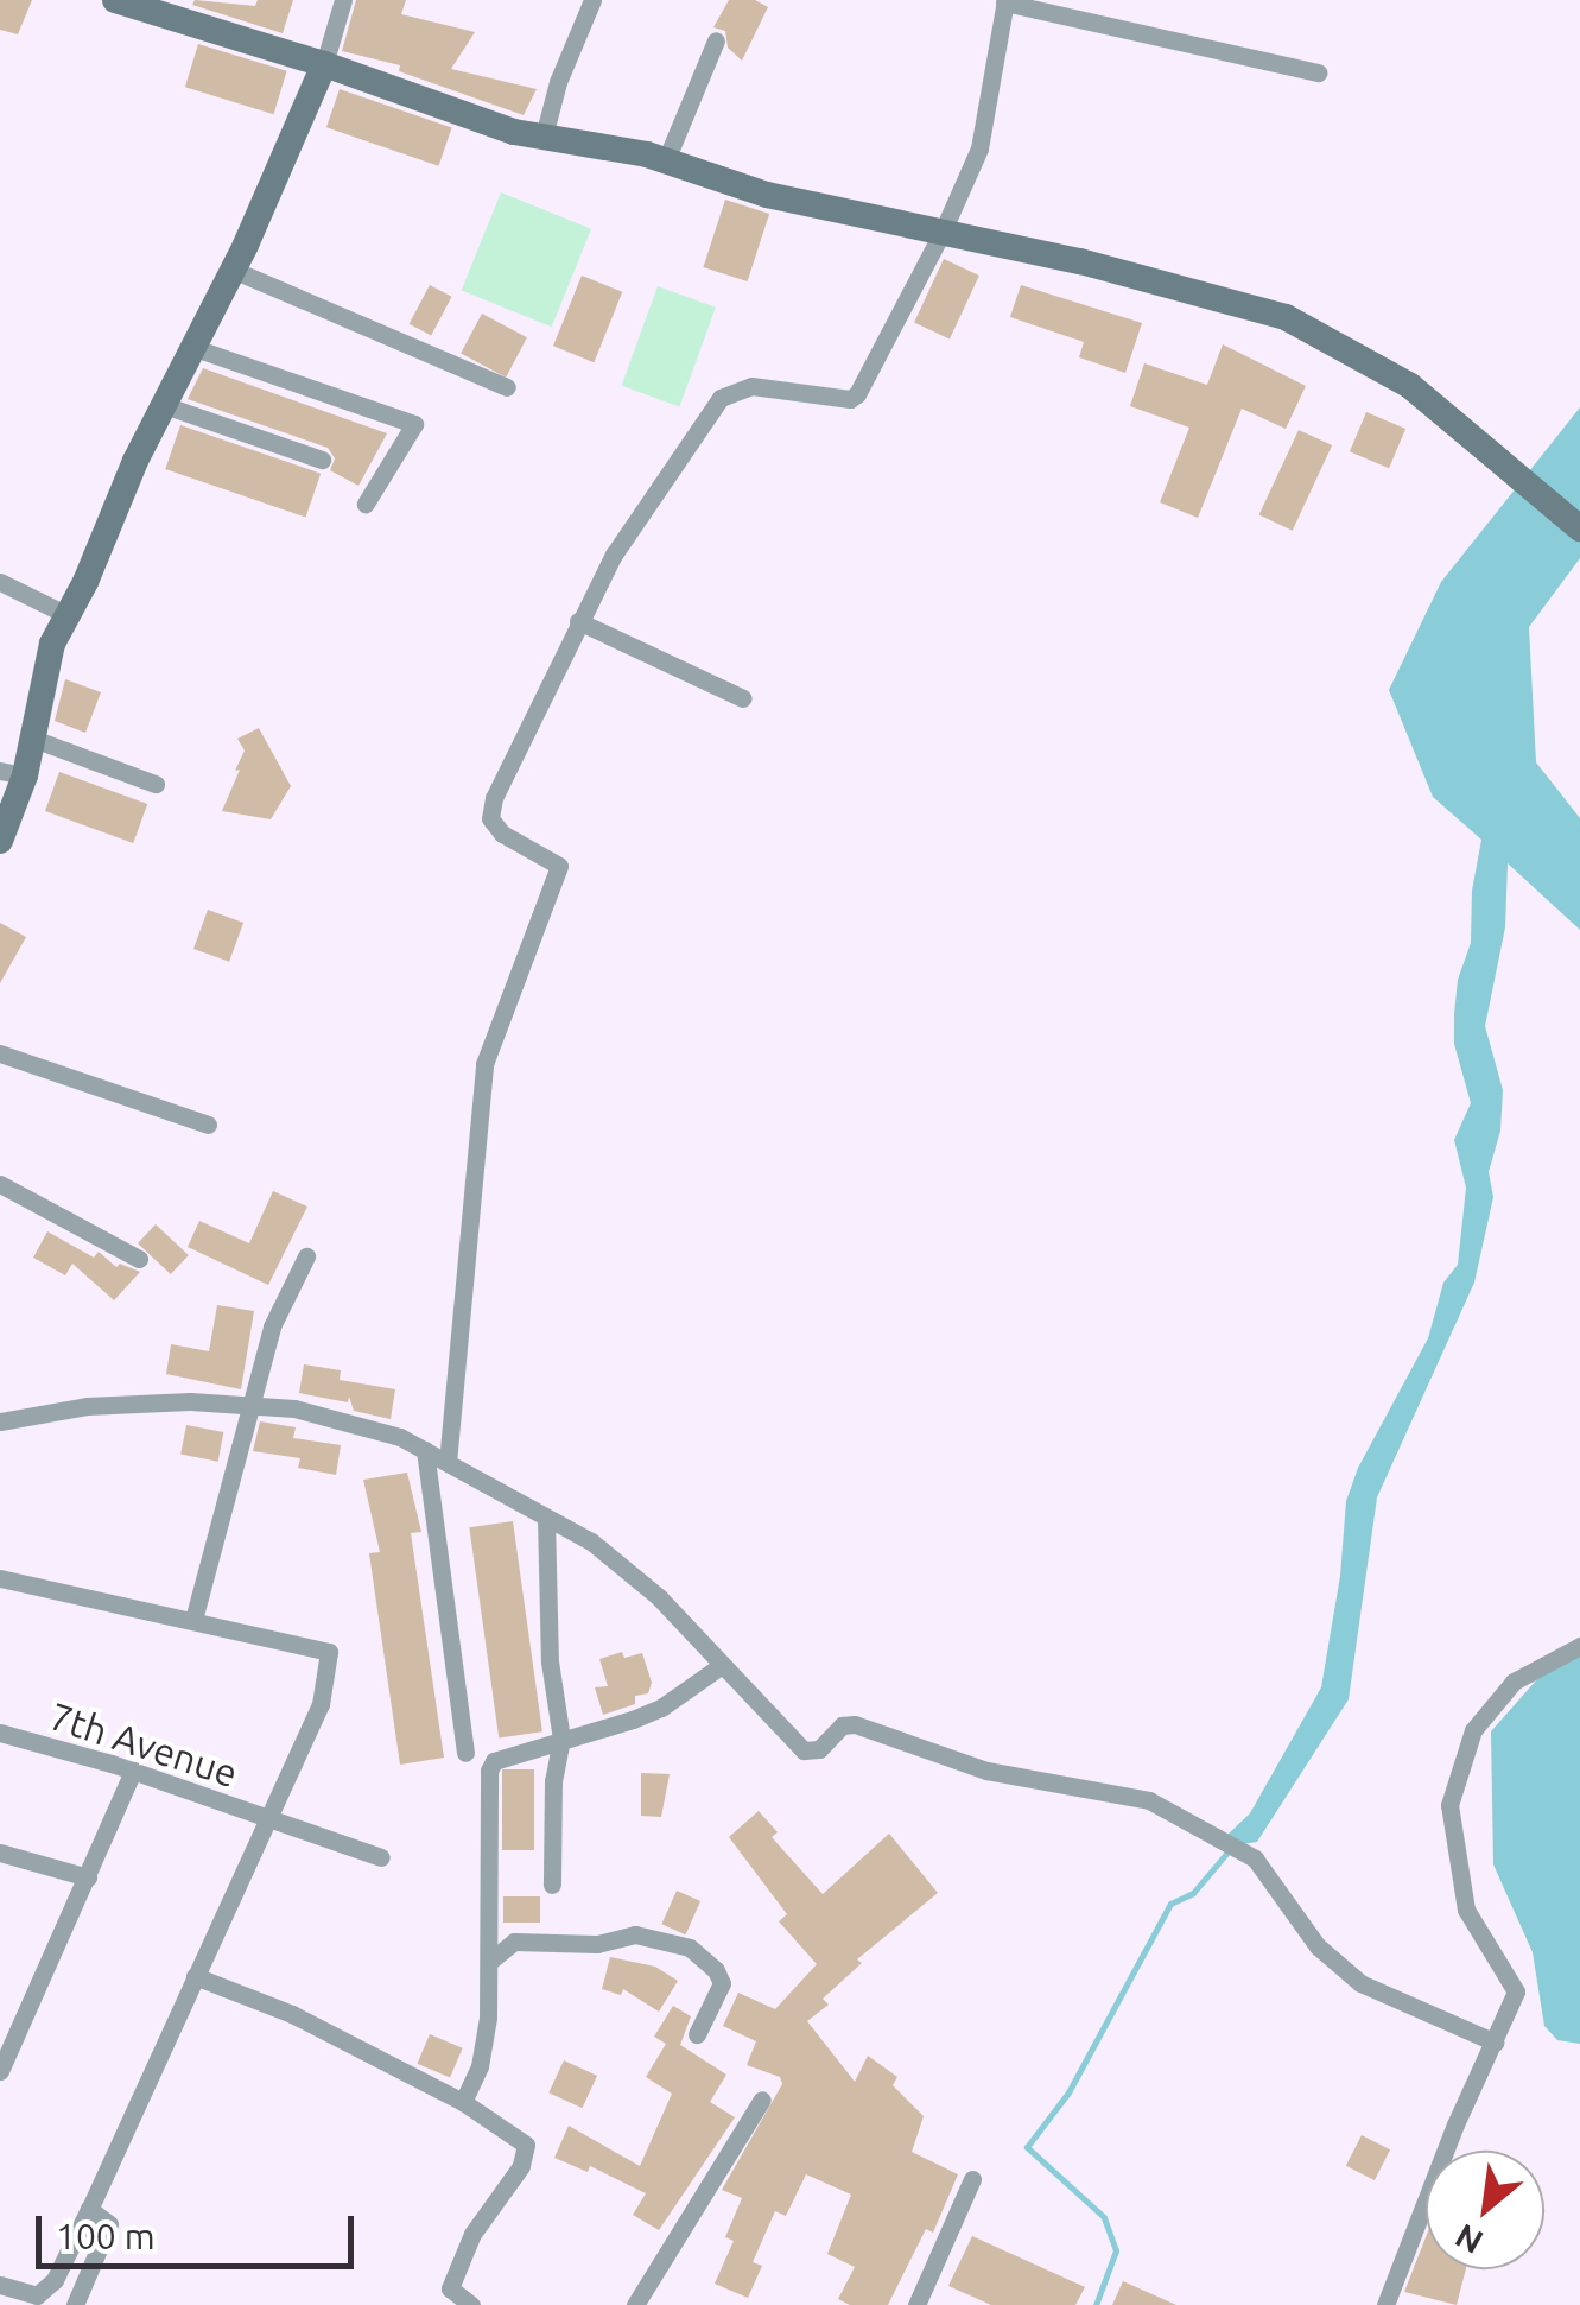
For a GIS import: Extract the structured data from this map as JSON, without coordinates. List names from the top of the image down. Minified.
{"streets":{"street":["7th Avenue"]},"scale_bar":"100 m","north":"bottom left"}
